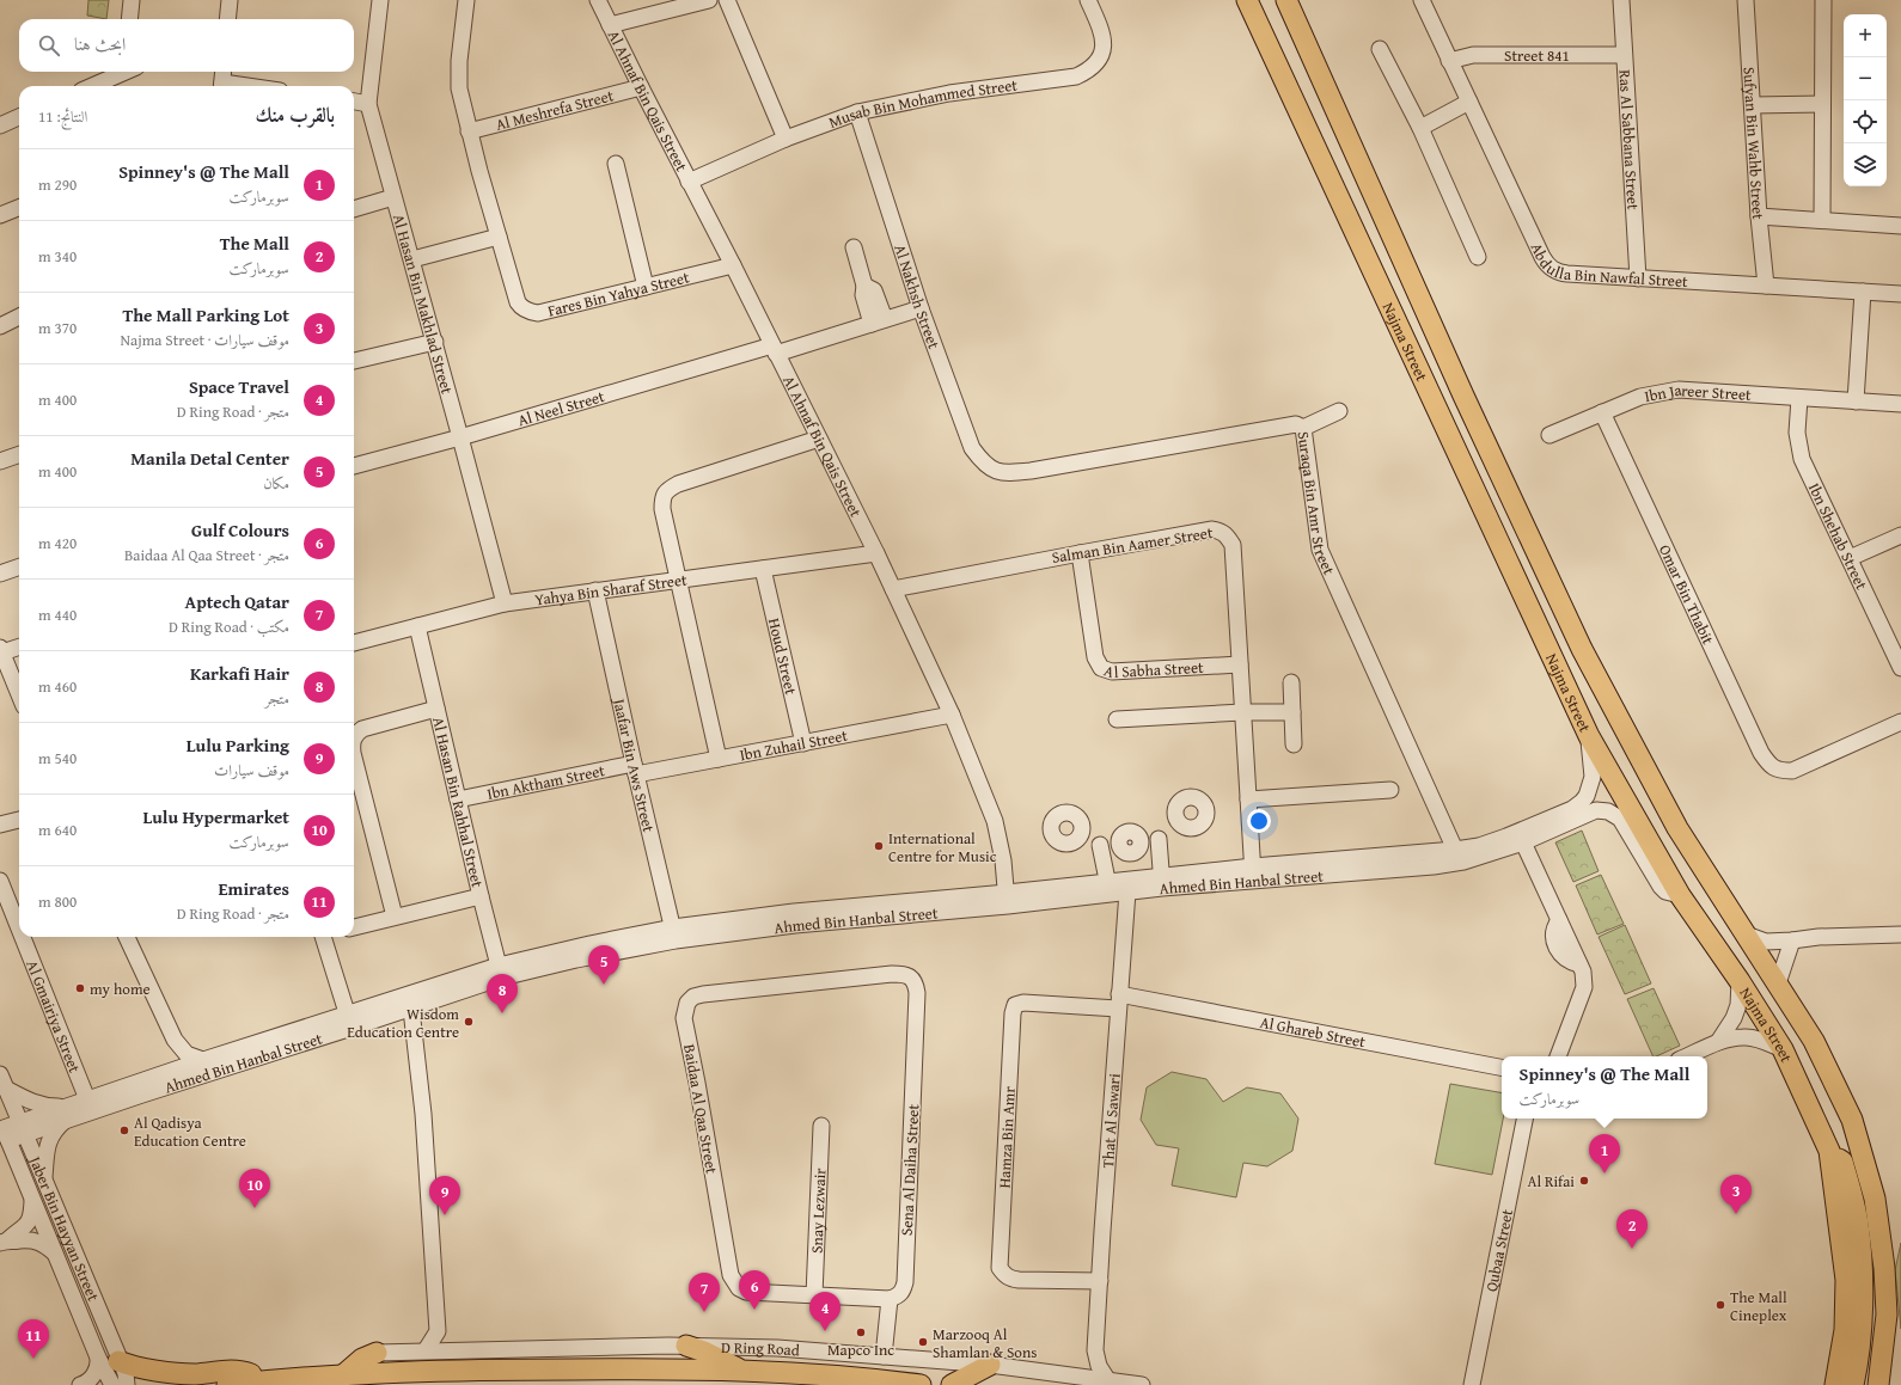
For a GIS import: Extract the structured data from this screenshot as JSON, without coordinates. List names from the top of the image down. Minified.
{"streets":{"main road":["Najma Street","D Ring Road"],"street":["Street 841","Al Ahnaf Bin Qais Street","Musab Bin Mohammed Street","Al Meshrefa Street","Ras Al Sabbana Street","Sufyan Bin Wahb Street","Abdulla Bin Nawfal Street","Fares Bin Yahya Street","Al Nakhsh Street","Al Hasan Bin Makhlad Street","Ibn Jareer Street","Al Neel Street","Suraqa Bin Amr Street","Ibn Shehab Street","Salman Bin Aamer Street","Yahya Bin Sharaf Street","Houd Street","Al Sabha Street","Ibn Zuhail Street","Jaafar Bin Aws Street","Ibn Aktham Street","Al Hasan Bin Rahhal Street","Ahmed Bin Hanbal Street","Al Gmairiya Street","Al Ghareb Street","Baidaa Al Qaa Street","That Al Sawari","Hamza Bin Amr","Sena Al Daiha Street","Snay Lezwair","Jaber Bin Hayyan Street","Qubaa Street"]},"crossings":[["Street 841","Ras Al Sabbana Street"],["Street 841","Abdulla Bin Nawfal Street"],["Al Ahnaf Bin Qais Street","Musab Bin Mohammed Street"],["Al Ahnaf Bin Qais Street","Al Meshrefa Street"],["Al Ahnaf Bin Qais Street","Fares Bin Yahya Street"],["Al Ahnaf Bin Qais Street","Al Neel Street"],["Al Ahnaf Bin Qais Street","Salman Bin Aamer Street"],["Al Ahnaf Bin Qais Street","Yahya Bin Sharaf Street"],["Al Ahnaf Bin Qais Street","Ibn Zuhail Street"],["Al Ahnaf Bin Qais Street","Ahmed Bin Hanbal Street"],["Musab Bin Mohammed Street","Al Nakhsh Street"],["Al Meshrefa Street","Fares Bin Yahya Street"],["Ras Al Sabbana Street","Abdulla Bin Nawfal Street"],["Sufyan Bin Wahb Street","Abdulla Bin Nawfal Street"],["Al Nakhsh Street","Al Neel Street"],["Al Nakhsh Street","Suraqa Bin Amr Street"],["Al Hasan Bin Makhlad Street","Al Neel Street"],["Al Hasan Bin Makhlad Street","Yahya Bin Sharaf Street"],["Najma Street","Ahmed Bin Hanbal Street"],["Ibn Jareer Street","Ibn Shehab Street"],["Suraqa Bin Amr Street","Ahmed Bin Hanbal Street"],["Salman Bin Aamer Street","Al Sabha Street"],["Salman Bin Aamer Street","Ahmed Bin Hanbal Street"],["Yahya Bin Sharaf Street","Houd Street"],["Yahya Bin Sharaf Street","Jaafar Bin Aws Street"],["Yahya Bin Sharaf Street","Al Hasan Bin Rahhal Street"],["Houd Street","Ibn Zuhail Street"],["Ibn Zuhail Street","Jaafar Bin Aws Street"],["Ibn Zuhail Street","Ibn Aktham Street"],["Jaafar Bin Aws Street","Ibn Aktham Street"],["Jaafar Bin Aws Street","Ahmed Bin Hanbal Street"],["Ibn Aktham Street","Al Hasan Bin Rahhal Street"],["Al Hasan Bin Rahhal Street","Ahmed Bin Hanbal Street"],["Ahmed Bin Hanbal Street","Al Gmairiya Street"],["Ahmed Bin Hanbal Street","That Al Sawari"],["Ahmed Bin Hanbal Street","Jaber Bin Hayyan Street"],["Al Ghareb Street","That Al Sawari"],["Al Ghareb Street","Hamza Bin Amr"],["Baidaa Al Qaa Street","Sena Al Daiha Street"],["Baidaa Al Qaa Street","Snay Lezwair"],["That Al Sawari","Hamza Bin Amr"],["That Al Sawari","D Ring Road"]],"places":["International Centre for Music","my home","Wisdom Education Centre","Al Qadisya Education Centre","Al Rifai","The Mall Cineplex","Mapco Inc","Marzooq Al Shamlan & Sons"],"page":{"map_buttons":["+","−"],"search":"ابحث هنا","heading":["بالقرب منك","النتائج: 11"],"list":[{"mark":"1","name":"Spinney's @ The Mall","note":"سوبرماركت","value":"290 m"},{"mark":"2","name":"The Mall","note":"سوبرماركت","value":"340 m"},{"mark":"3","name":"The Mall Parking Lot","note":"موقف سيارات · Najma Street","value":"370 m"},{"mark":"4","name":"Space Travel","note":"متجر · D Ring Road","value":"400 m"},{"mark":"5","name":"Manila Detal Center","note":"مكان","value":"400 m"},{"mark":"6","name":"Gulf Colours","note":"متجر · Baidaa Al Qaa Street","value":"420 m"},{"mark":"7","name":"Aptech Qatar","note":"مكتب · D Ring Road","value":"440 m"},{"mark":"8","name":"Karkafi Hair","note":"متجر","value":"460 m"},{"mark":"9","name":"Lulu Parking","note":"موقف سيارات","value":"540 m"},{"mark":"10","name":"Lulu Hypermarket","note":"سوبرماركت","value":"640 m"},{"mark":"11","name":"Emirates","note":"متجر · D Ring Road","value":"800 m"}],"pins":["5","8","1","10","3","9","2","6","7","4","11"],"popup":["Spinney's @ The Mall","سوبرماركت"]}}
